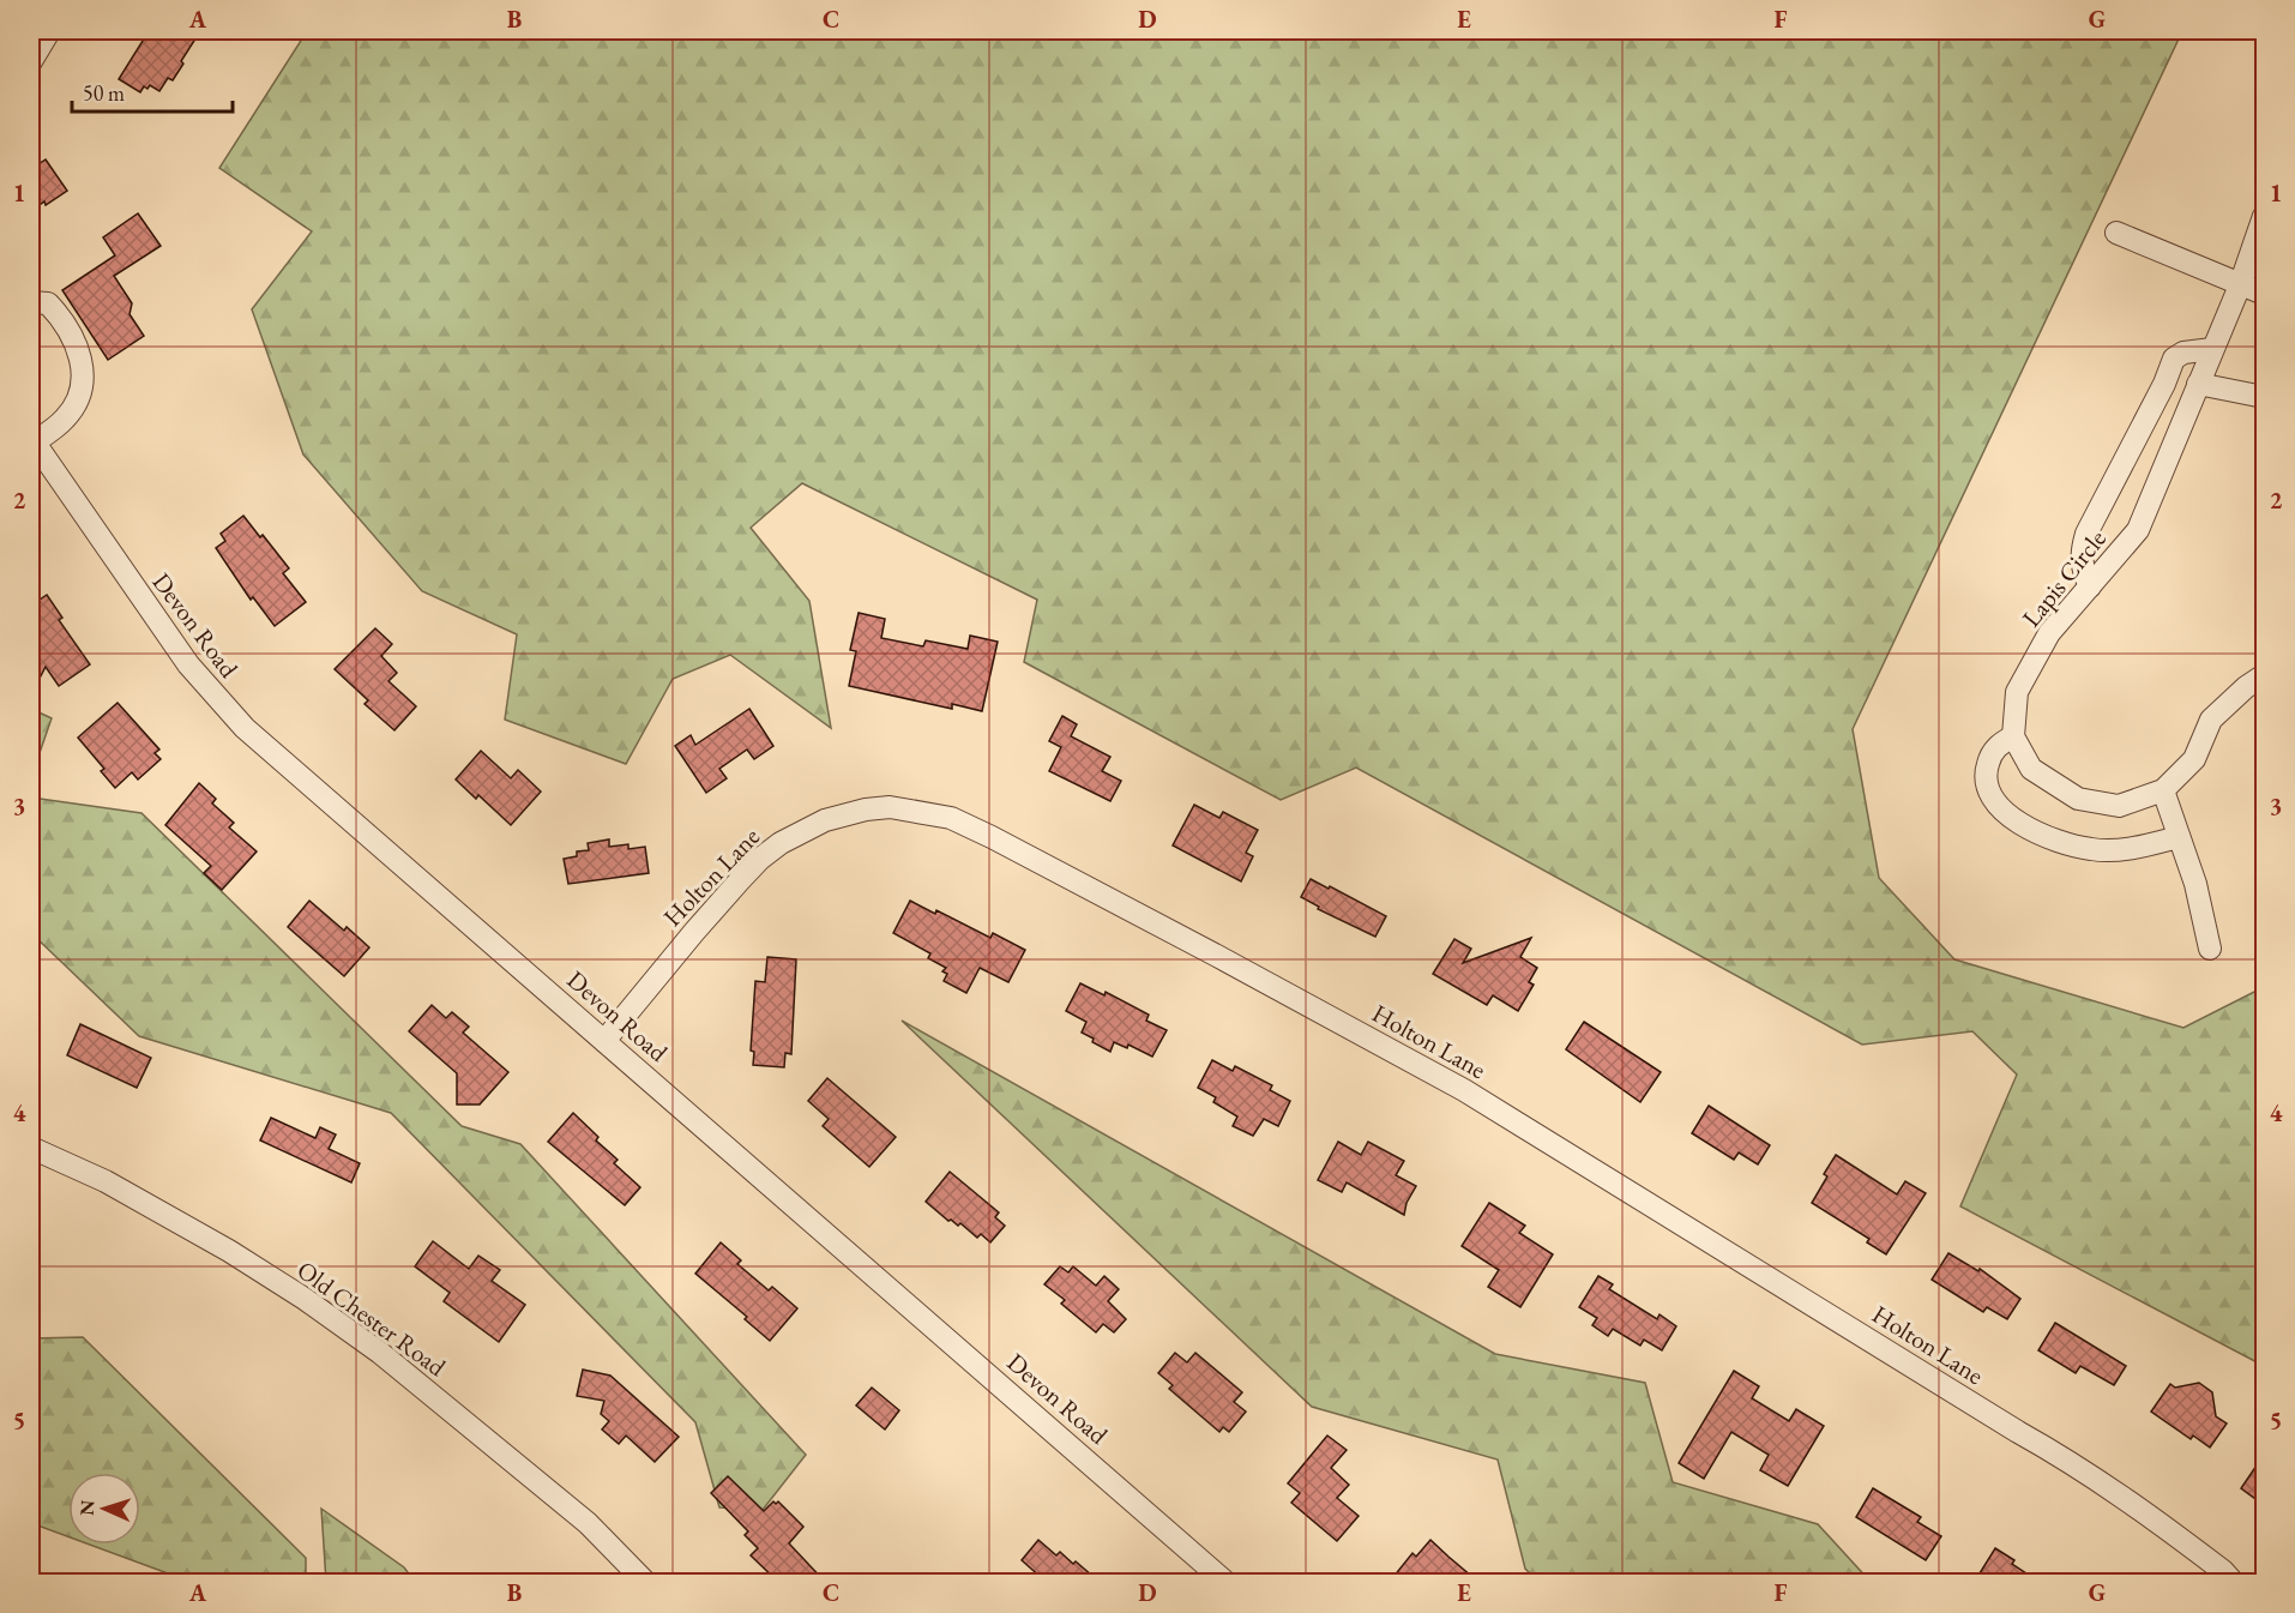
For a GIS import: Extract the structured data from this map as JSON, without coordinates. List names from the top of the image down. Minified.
{"streets":{"street":["Lapis Circle","Devon Road","Holton Lane","Old Chester Road"]},"crossings":[["Devon Road","Holton Lane"]],"scale_bar":"50 m","north":"left","grid":{"columns":["A","B","C","D","E","F","G"],"rows":["1","2","3","4","5"]}}
